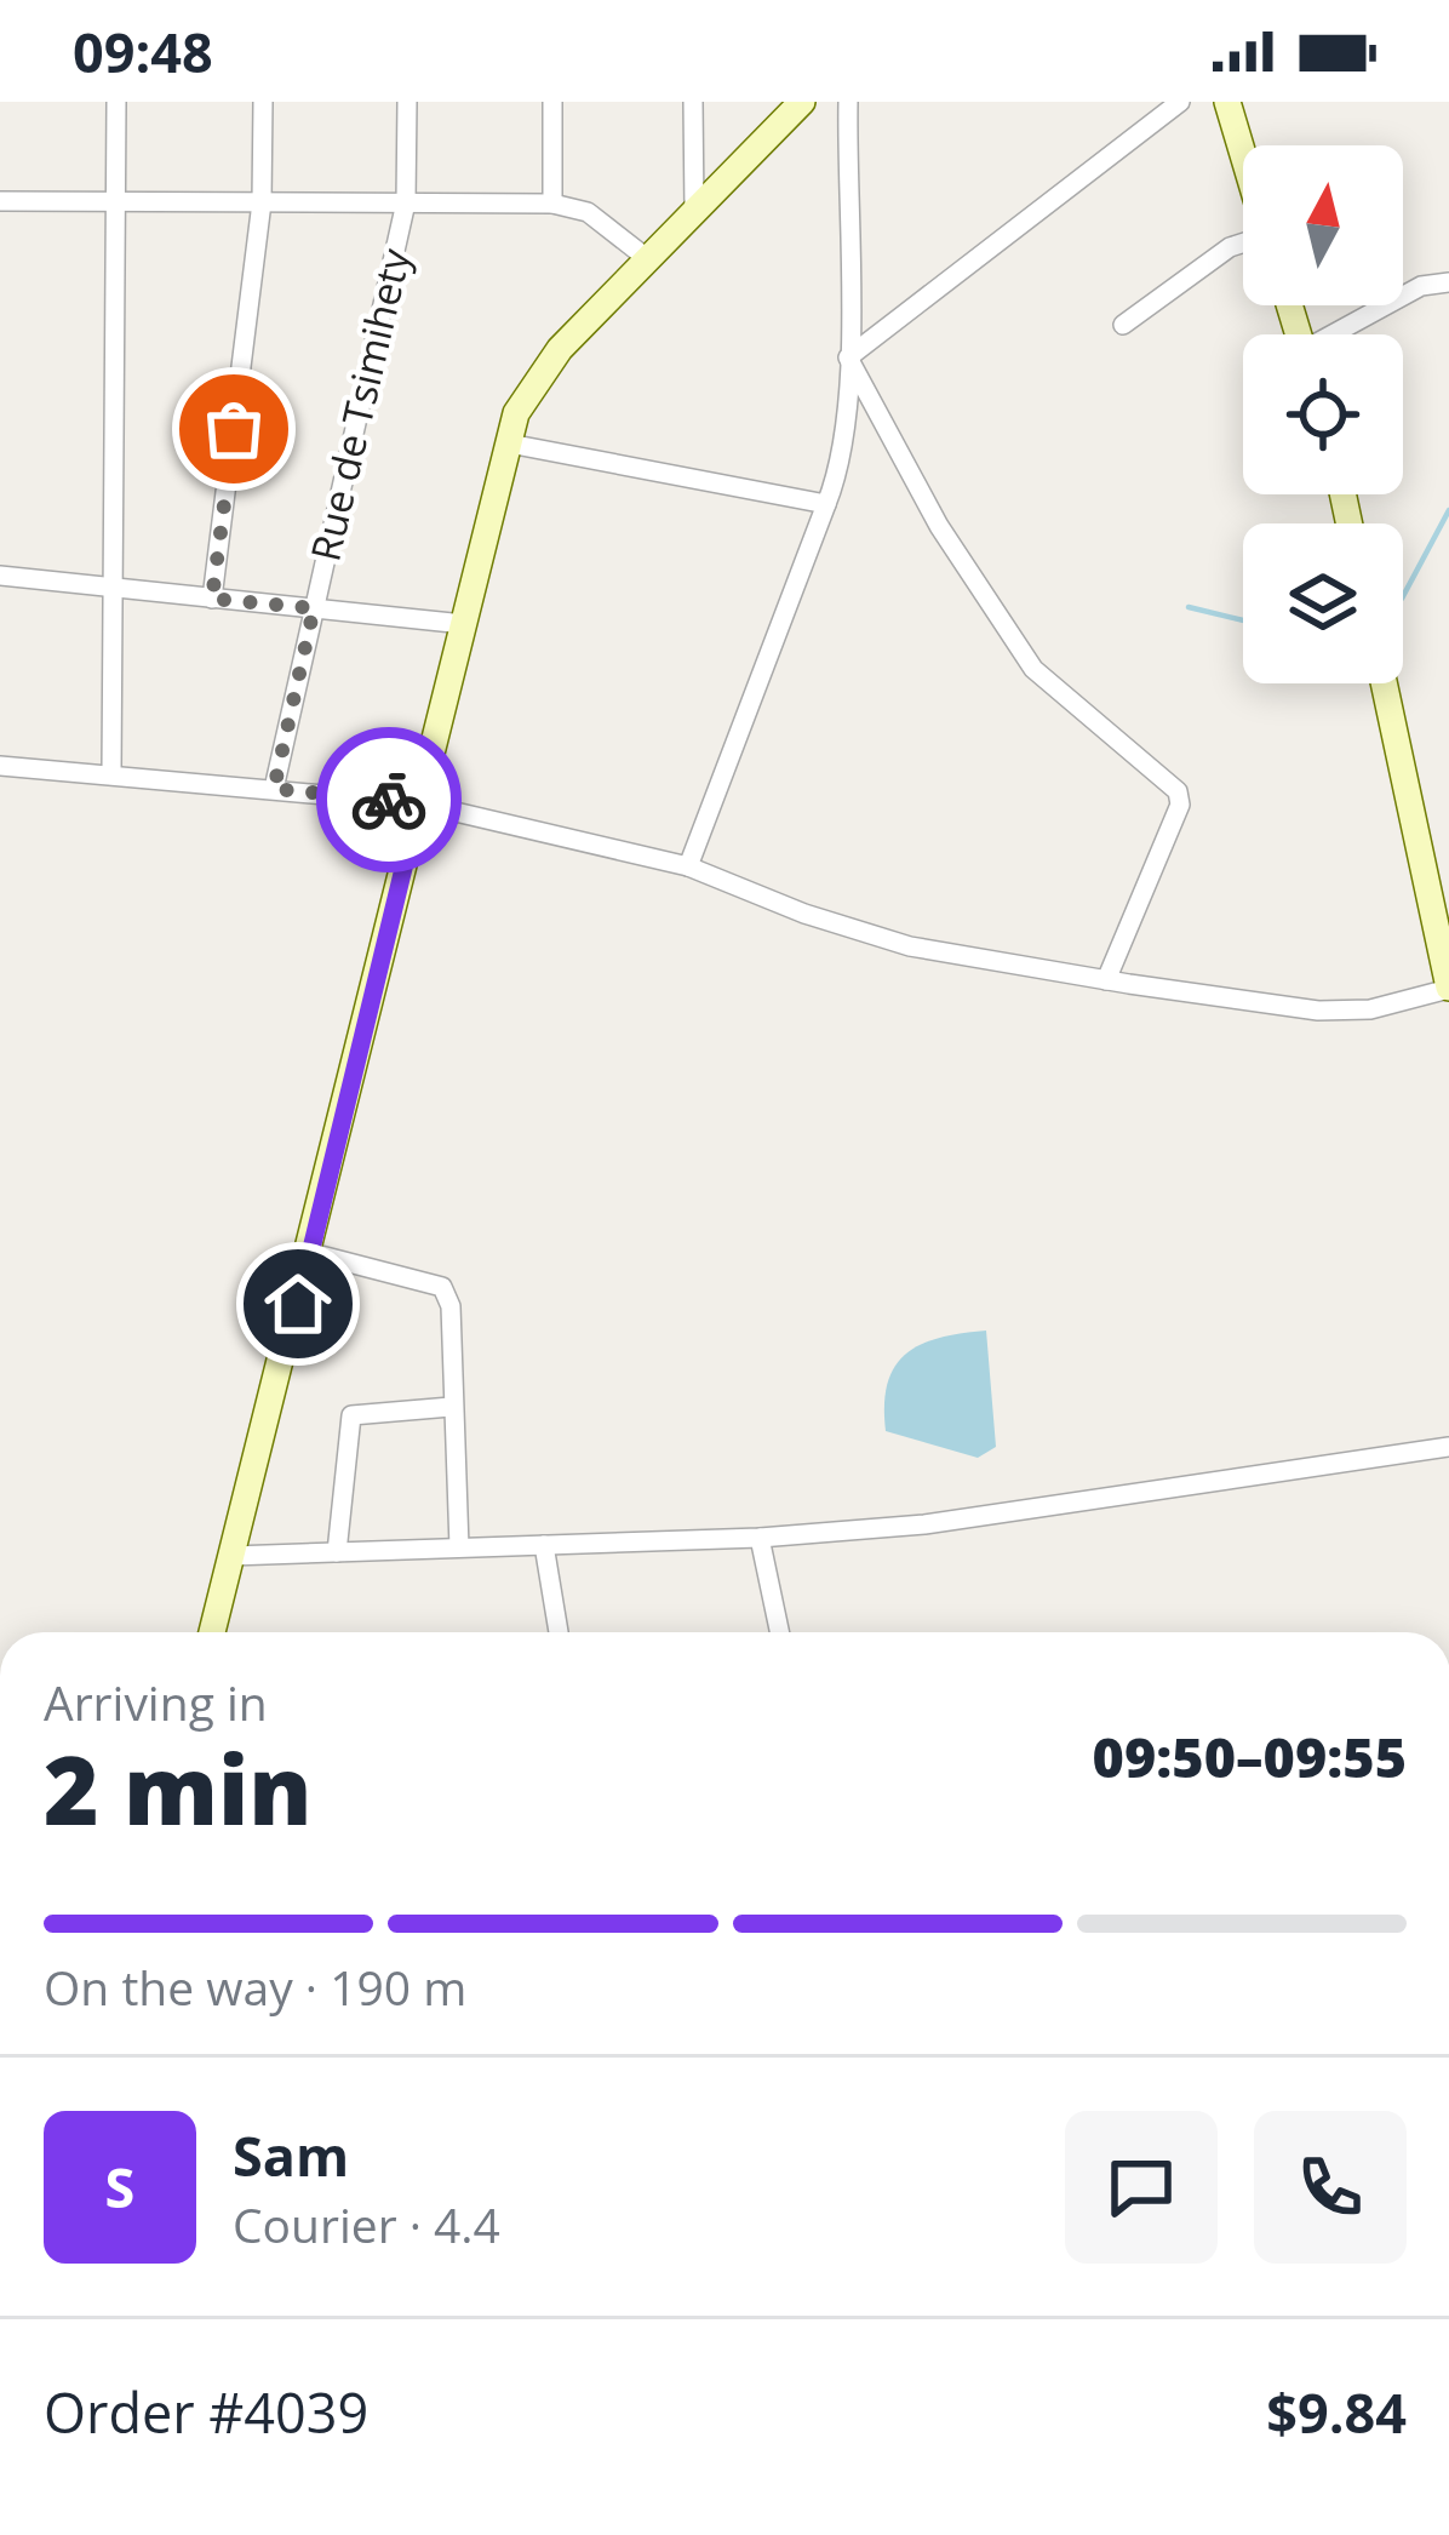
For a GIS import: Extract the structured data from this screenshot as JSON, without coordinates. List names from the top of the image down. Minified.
{"streets":{"street":["Rue de Tsimihety"]},"north":"top","page":{"status":"09:48","heading":["2 min","Arriving in","09:50–09:55"],"panel":["Sam","Courier · 4.4","Order #4039","$9.84"],"bar":"On the way · 190 m","round":"S"}}
